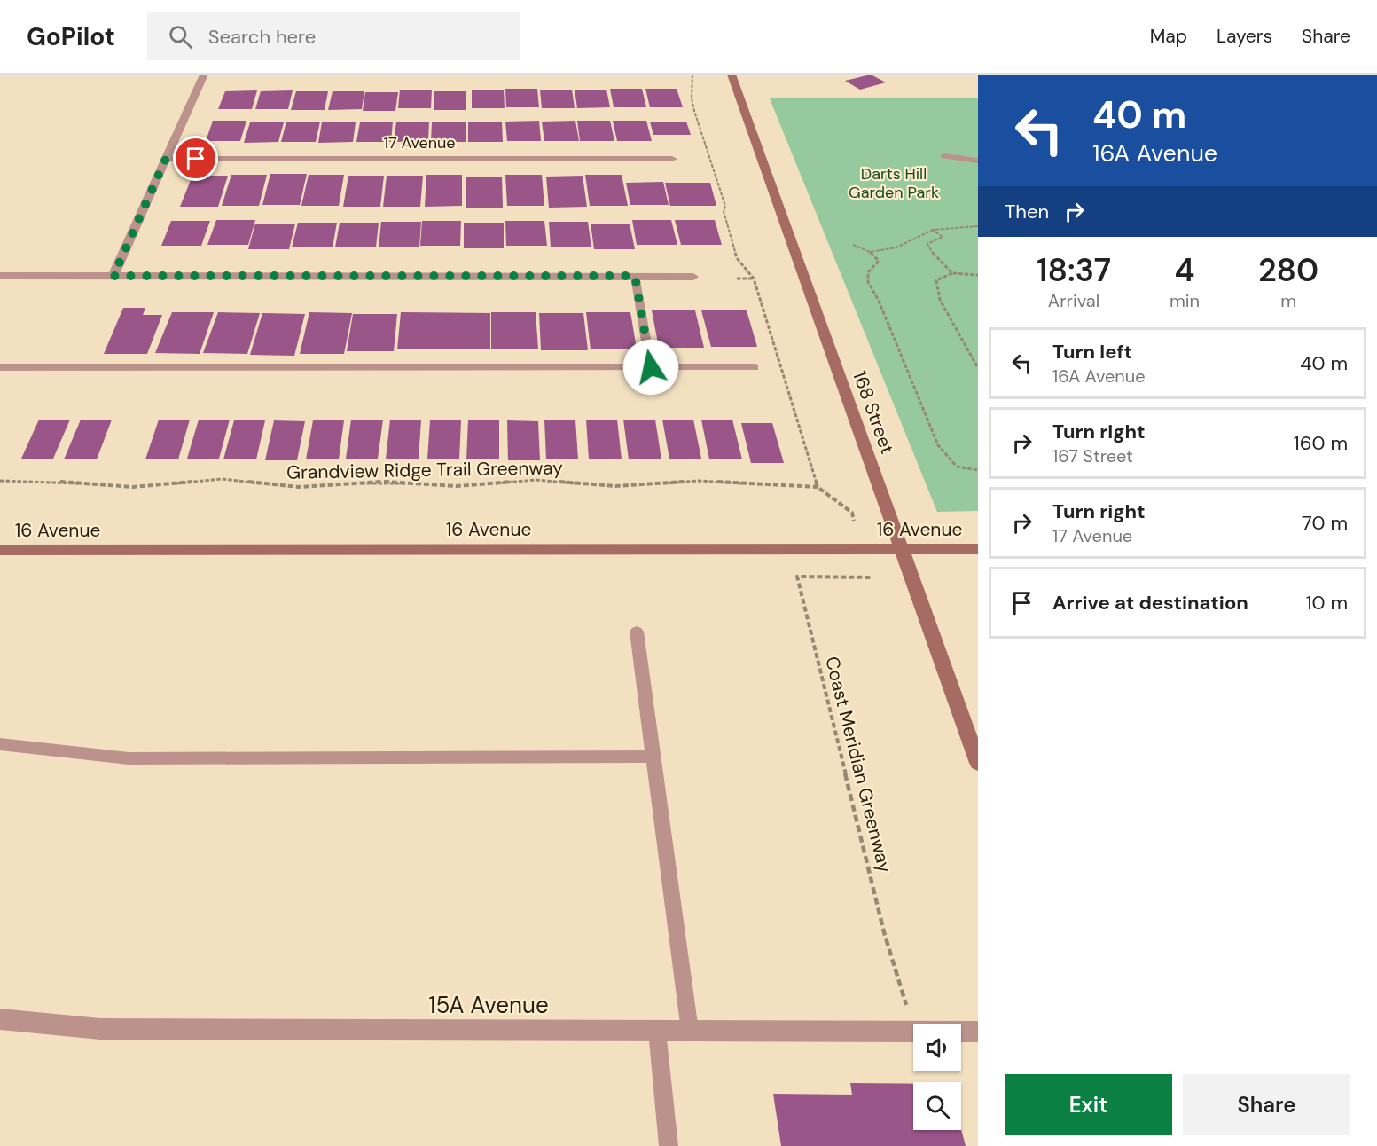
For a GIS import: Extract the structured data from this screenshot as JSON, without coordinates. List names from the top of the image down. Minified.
{"streets":{"main road":["168 Street","16 Avenue"],"street":["17 Avenue","15A Avenue"],"path":["Grandview Ridge Trail Greenway","Coast Meridian Greenway"]},"crossings":[["168 Street","16 Avenue"],["Coast Meridian Greenway","15A Avenue"]],"parks":["Darts Hill Garden Park"],"page":{"header":"GoPilot","search":"Search here","nav":["Map","Layers","Share"],"turn":["40 m","16A Avenue"],"then":"Then","eta":["18:37","Arrival","4","min","280","m"],"list":[{"name":"Turn left","note":"16A Avenue","value":"40 m"},{"name":"Turn right","note":"167 Street","value":"160 m"},{"name":"Turn right","note":"17 Avenue","value":"70 m"},{"name":"Arrive at destination","value":"10 m"}],"buttons":["Exit","Share"]}}
